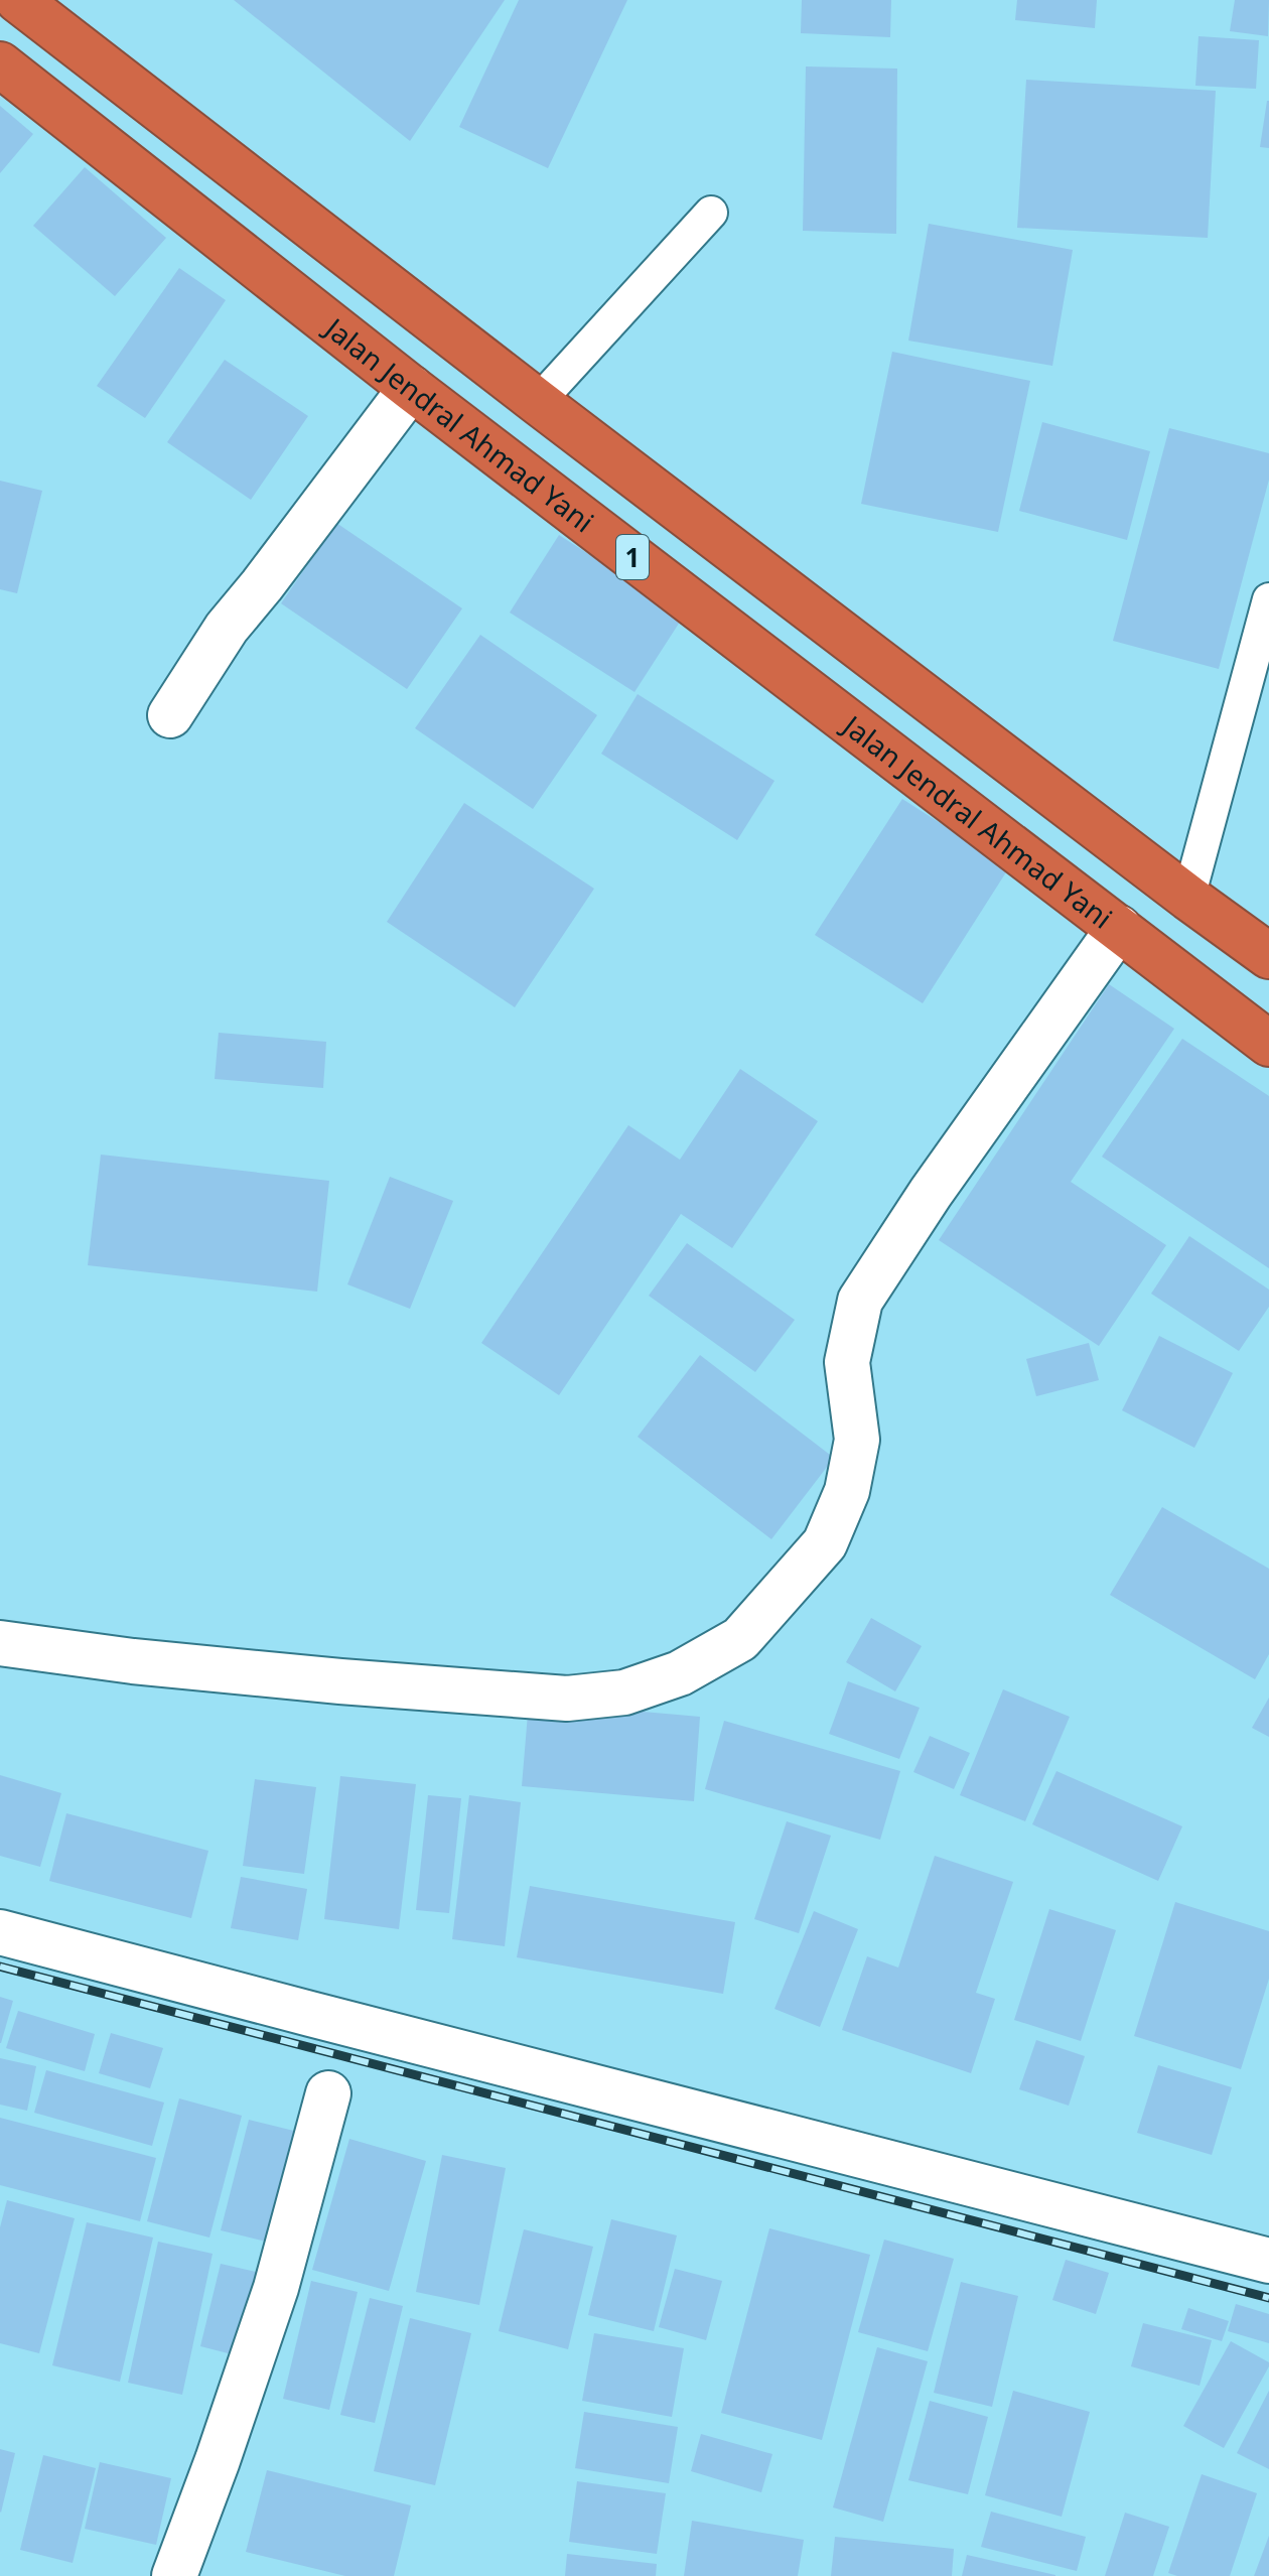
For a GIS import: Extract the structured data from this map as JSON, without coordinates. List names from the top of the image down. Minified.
{"streets":{"highway":["Jalan Jendral Ahmad Yani","1"]}}
